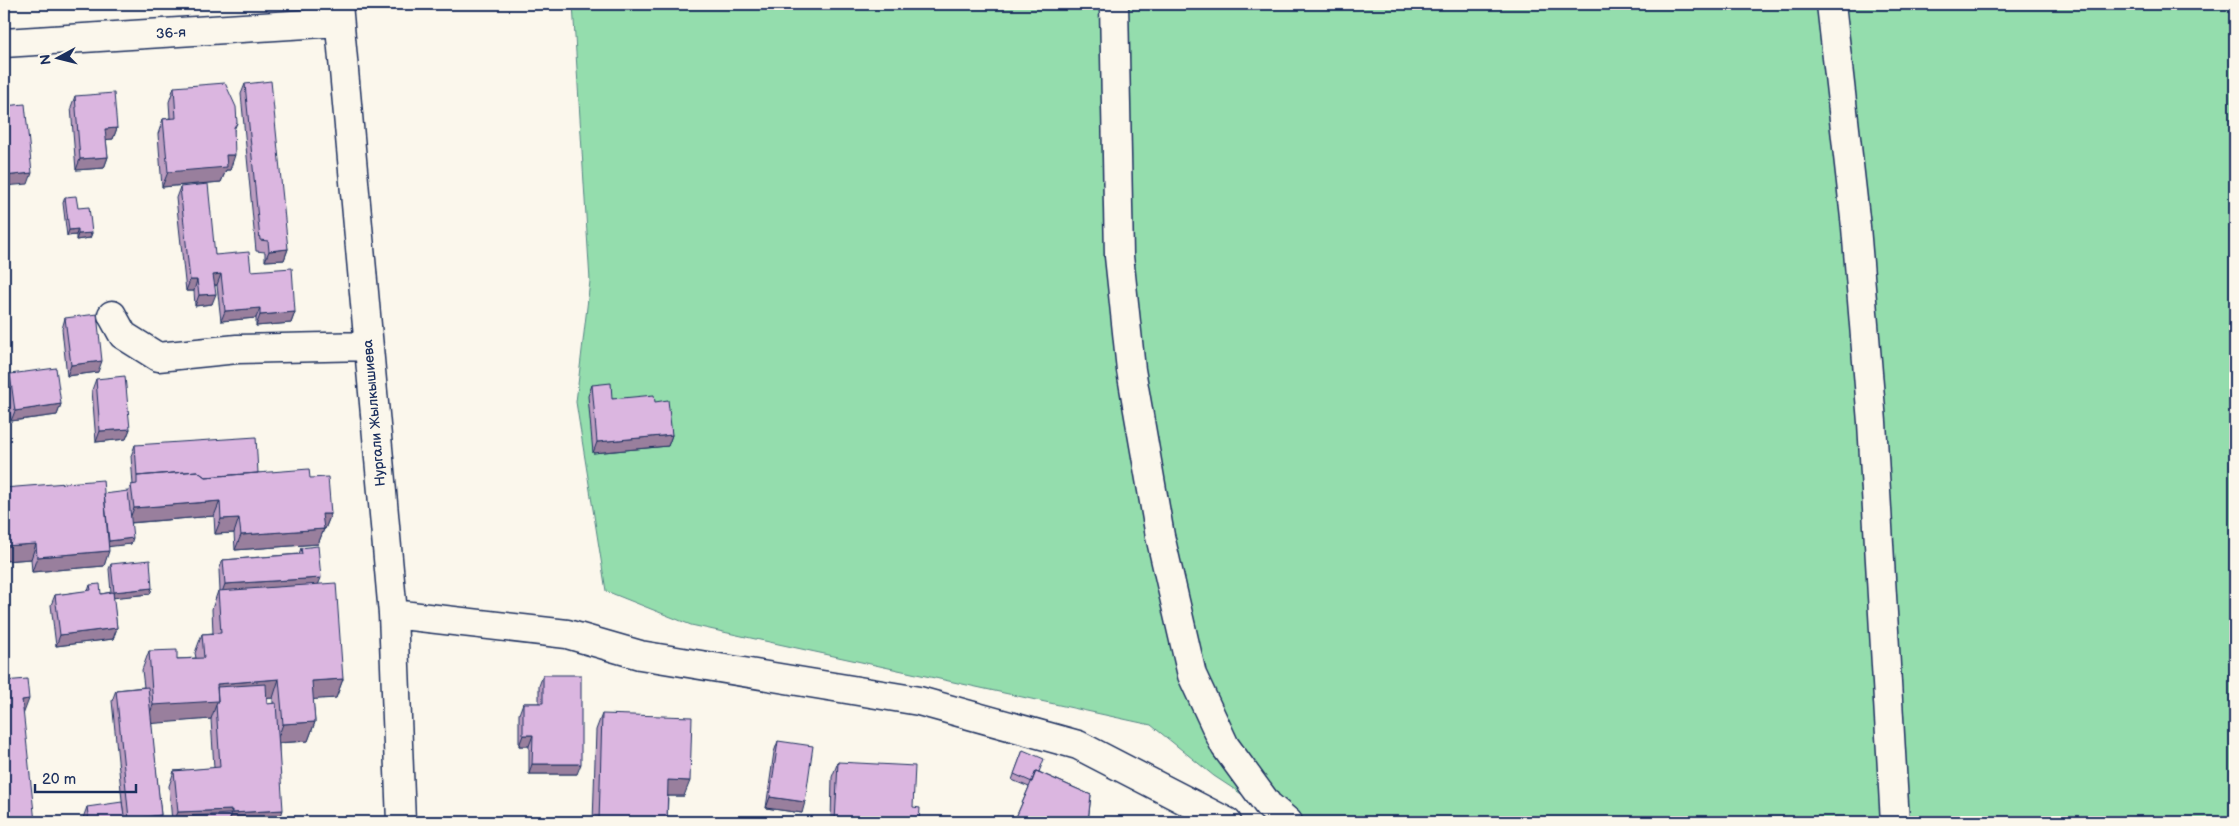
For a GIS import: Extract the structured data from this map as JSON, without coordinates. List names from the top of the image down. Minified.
{"streets":{"street":["36-я","Нургали Жылкышиева"]},"crossings":[["36-я","Нургали Жылкышиева"]],"scale_bar":"20 m","north":"left"}
